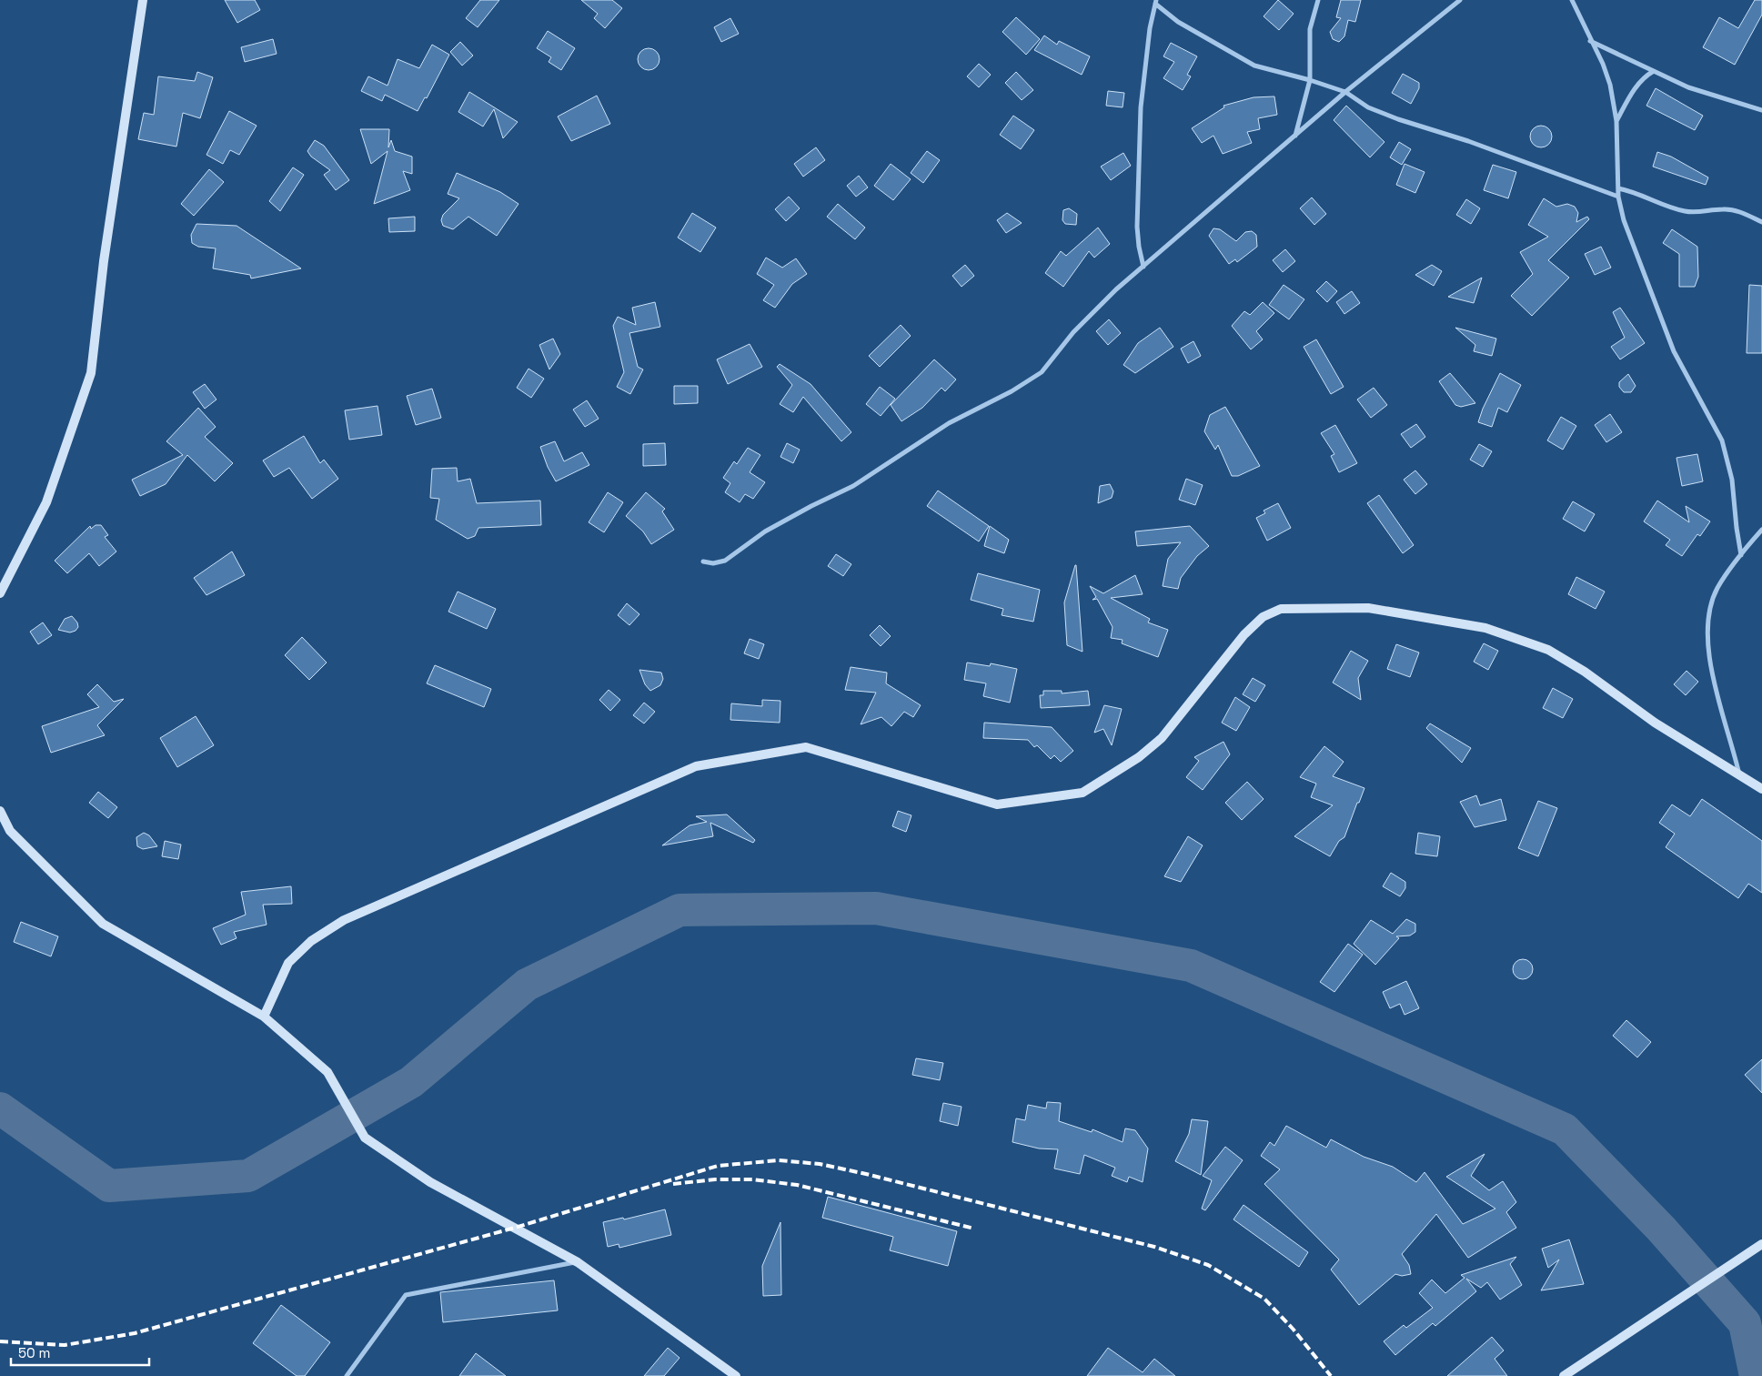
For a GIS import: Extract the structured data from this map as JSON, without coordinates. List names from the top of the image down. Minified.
{"scale_bar":"50 m"}
